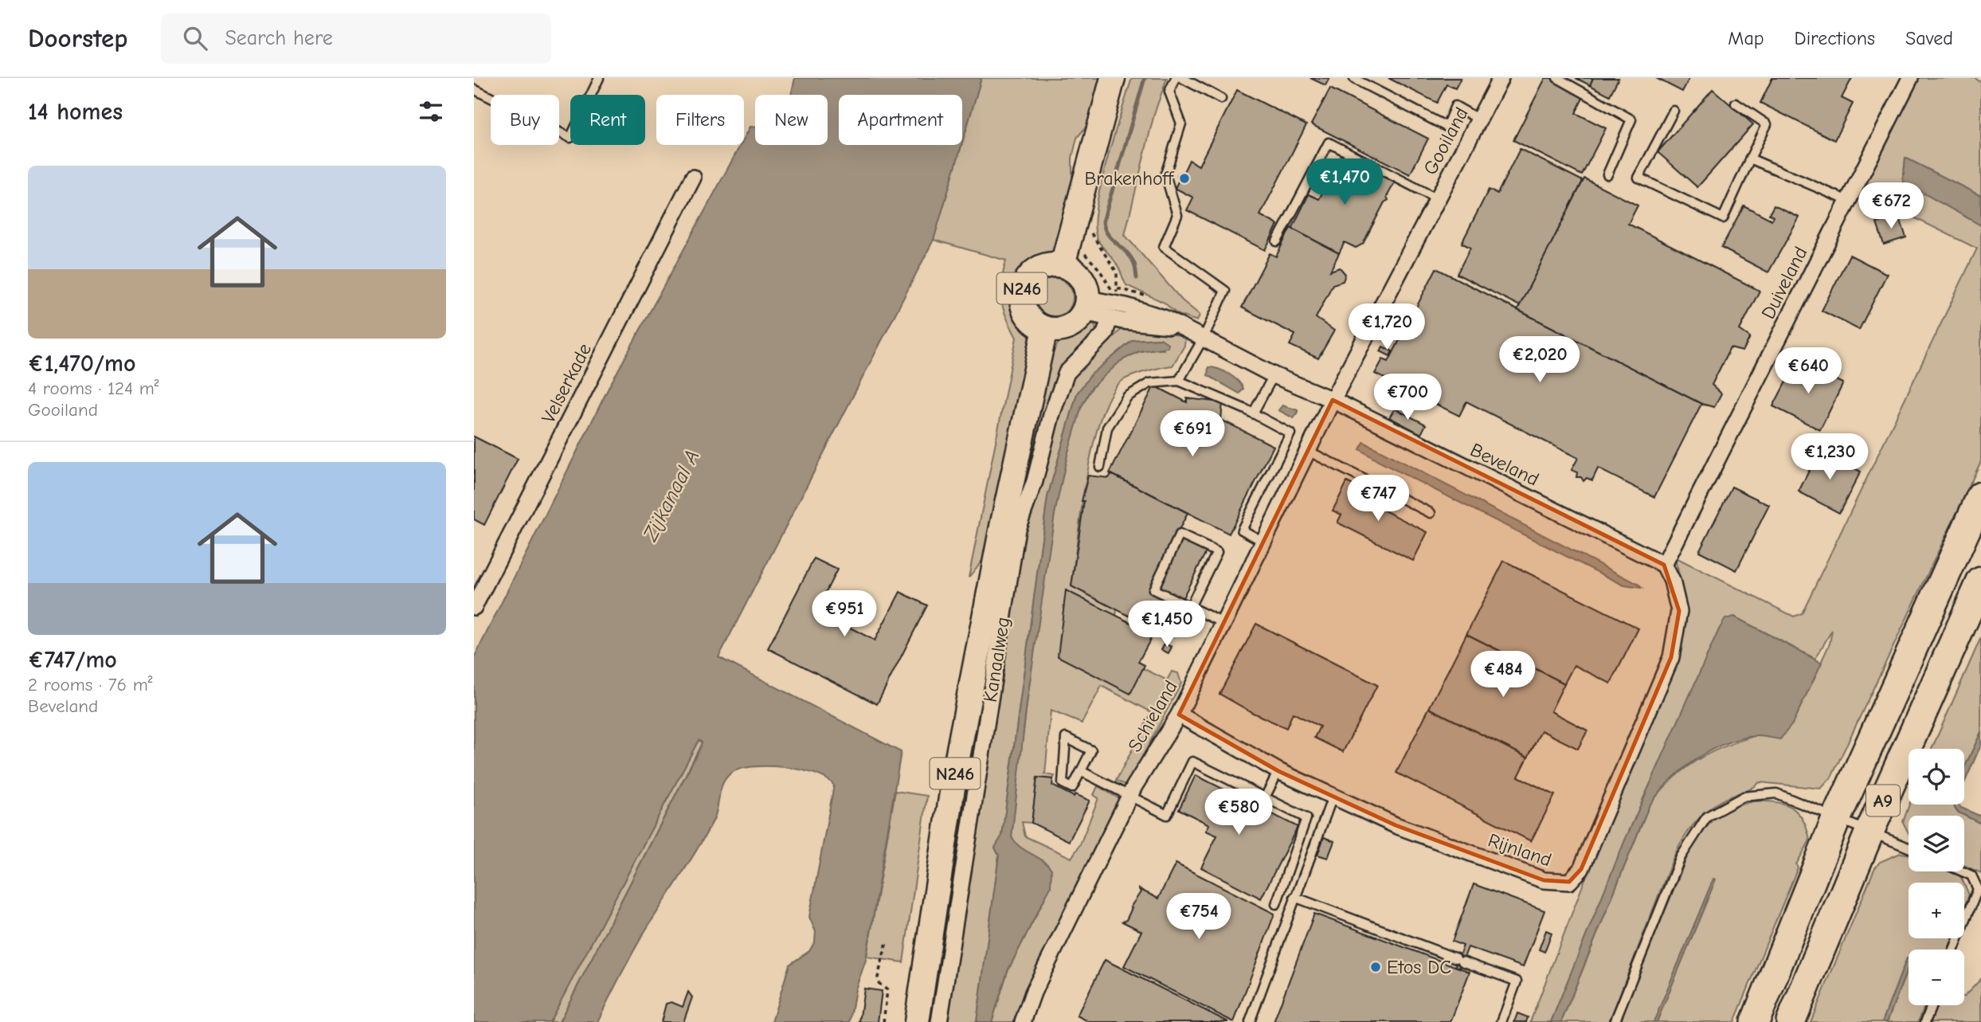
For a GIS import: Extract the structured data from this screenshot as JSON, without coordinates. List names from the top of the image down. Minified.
{"streets":{"highway":["A9"],"main road":["N246","Kanaalweg"],"street":["Gooiland","Duiveland","Velserkade","Beveland","Schieland","Rijnland"]},"crossings":[["Gooiland","Beveland"],["Gooiland","Schieland"],["Duiveland","Beveland"],["Duiveland","Rijnland"],["N246","Beveland"],["N246","Kanaalweg"],["Beveland","Kanaalweg"],["Beveland","Schieland"],["Beveland","Rijnland"],["Schieland","Rijnland"]],"water":["Zijkanaal A"],"places":["Brakenhoff","Etos DC"],"page":{"header":"Doorstep","search":"Search here","nav":["Map","Directions","Saved"],"heading":"14 homes","chip":["Buy","Rent","Filters","New","Apartment"],"list":[{"name":"€1,470/mo","note":"4 rooms · 124 m² · Gooiland"},{"name":"€747/mo","note":"2 rooms · 76 m² · Beveland"}],"price":["€1,470","€672","€1,720","€2,020","€640","€700","€691","€1,230","€747","€951","€1,450","€484","€580","€754"],"map_buttons":["+","−"]}}
